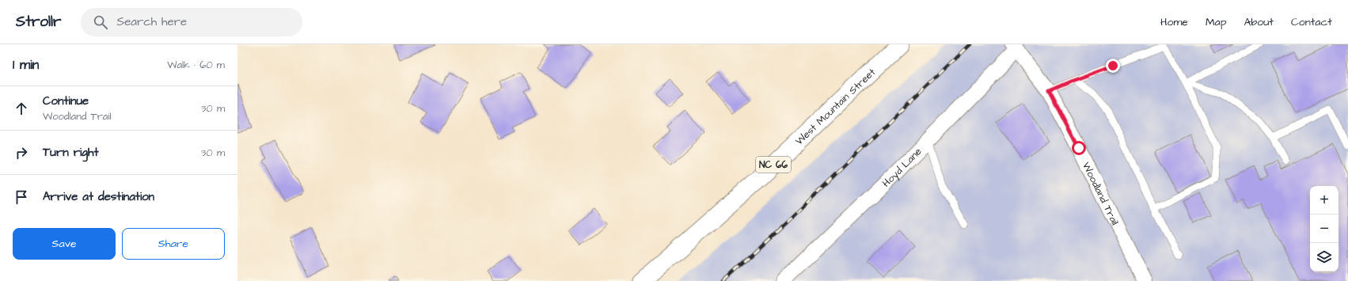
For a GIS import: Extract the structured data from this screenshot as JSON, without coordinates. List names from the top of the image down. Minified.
{"streets":{"main road":["West Mountain Street","NC 66"],"street":["Hoyd Lane","Woodland Trail"]},"crossings":[["Hoyd Lane","Woodland Trail"]],"page":{"header":"Strollr","search":"Search here","nav":["Home","Map","About","Contact"],"heading":["1 min","Walk · 60 m"],"list":[["Continue","Woodland Trail","30 m"],["Turn right","30 m"],"Arrive at destination"],"map_buttons":["+","−"],"buttons":["Save","Share"]}}
